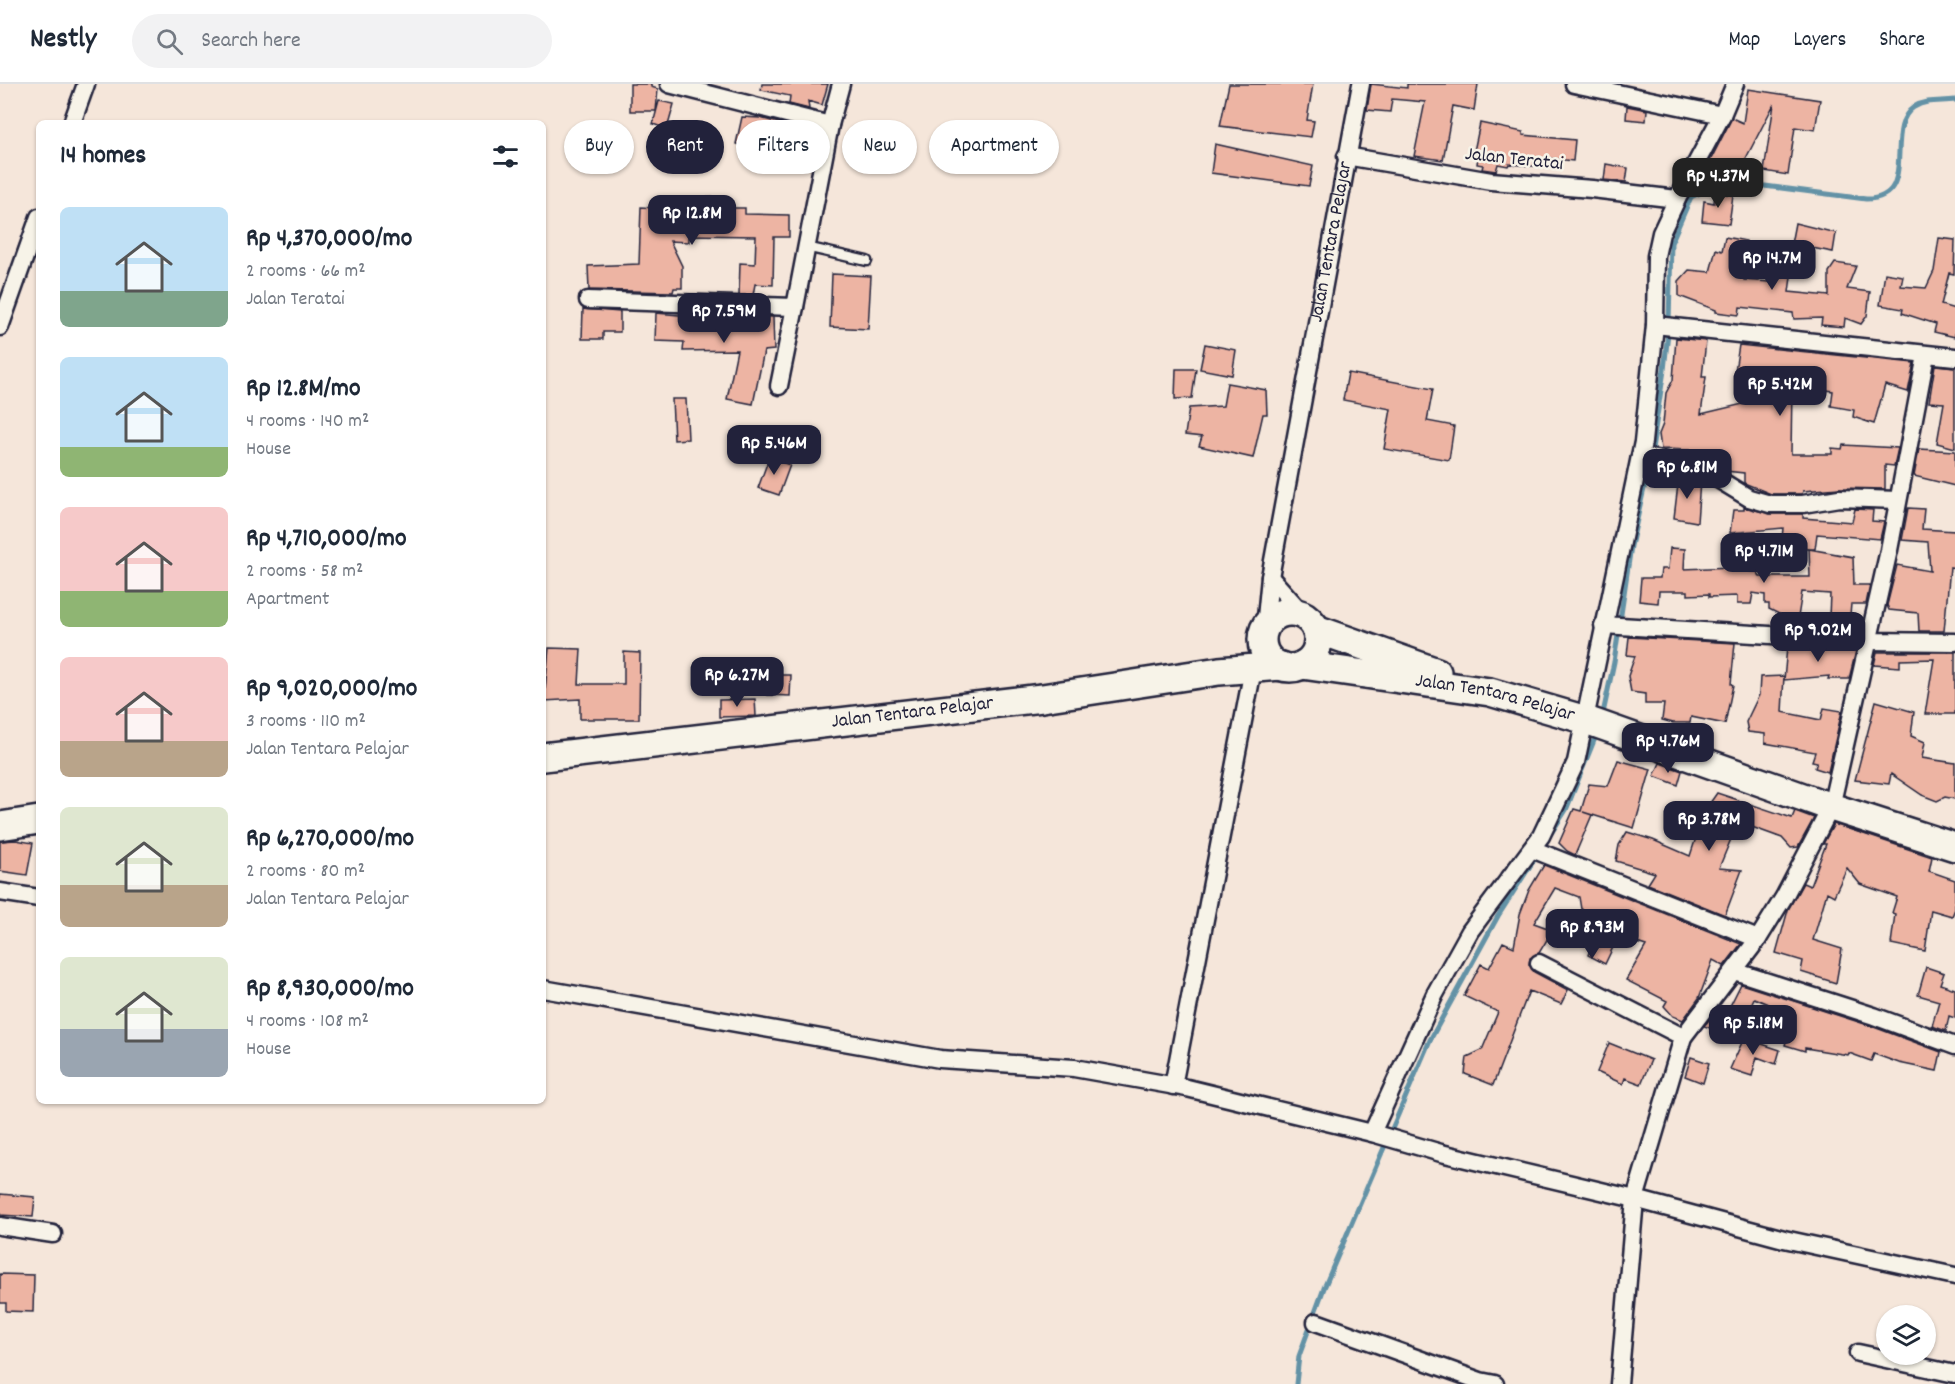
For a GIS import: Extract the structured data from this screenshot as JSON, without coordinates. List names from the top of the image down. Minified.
{"streets":{"highway":["Jalan Tentara Pelajar"],"street":["Jalan Teratai"]},"crossings":[["Jalan Teratai","Jalan Tentara Pelajar"]],"page":{"header":"Nestly","search":"Search here","nav":["Map","Layers","Share"],"chip":["Buy","Rent","Filters","New","Apartment"],"heading":"14 homes","price":["Rp 4.37M","Rp 12.8M","Rp 14.7M","Rp 7.59M","Rp 5.42M","Rp 5.46M","Rp 6.81M","Rp 4.71M","Rp 9.02M","Rp 6.27M","Rp 4.76M","Rp 3.78M","Rp 8.93M","Rp 5.18M"],"list":[{"name":"Rp 4,370,000/mo","note":"2 rooms · 66 m² · Jalan Teratai"},{"name":"Rp 12.8M/mo","note":"4 rooms · 140 m² · House"},{"name":"Rp 4,710,000/mo","note":"2 rooms · 58 m² · Apartment"},{"name":"Rp 9,020,000/mo","note":"3 rooms · 110 m² · Jalan Tentara Pelajar"},{"name":"Rp 6,270,000/mo","note":"2 rooms · 80 m² · Jalan Tentara Pelajar"},{"name":"Rp 8,930,000/mo","note":"4 rooms · 108 m² · House"}]}}
